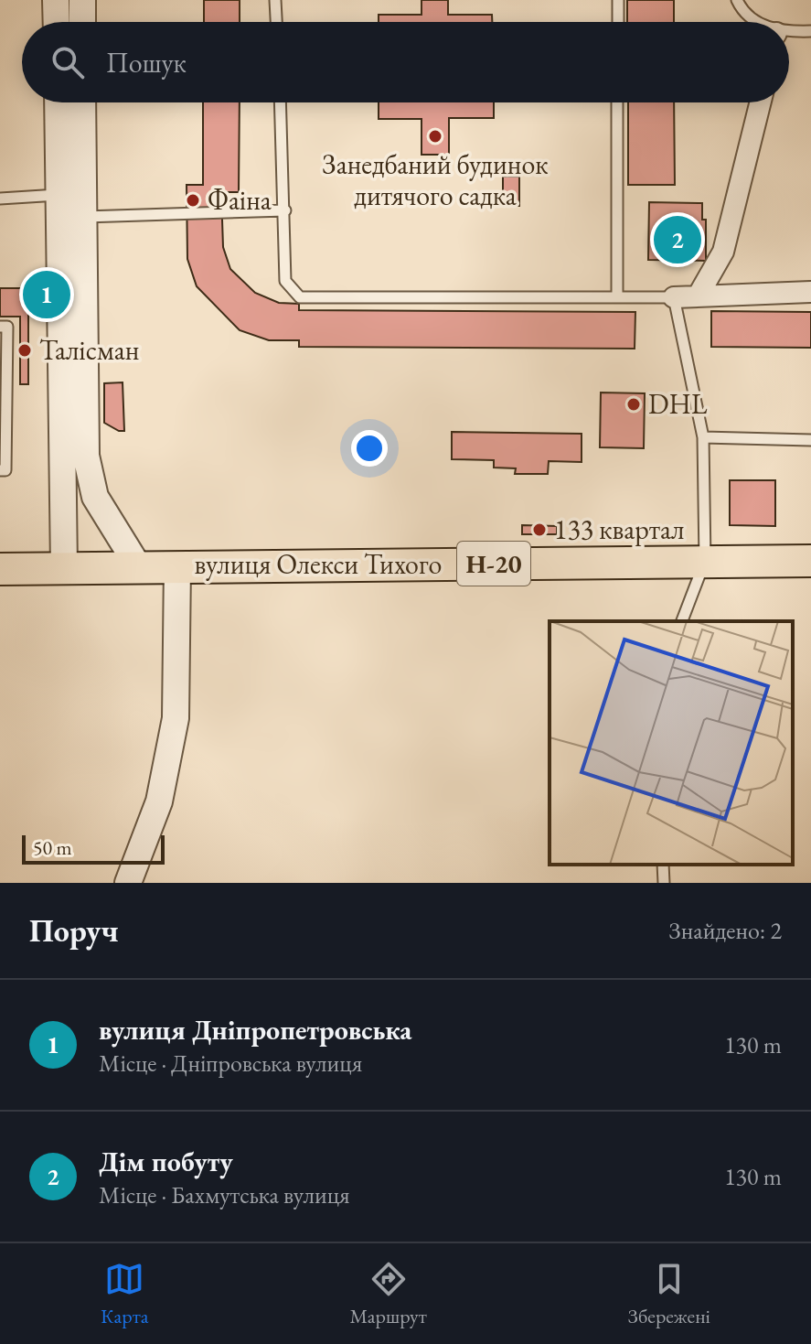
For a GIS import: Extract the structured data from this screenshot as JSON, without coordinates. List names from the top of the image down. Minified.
{"streets":{"main road":["Н-20","вулиця Олекси Тихого"]},"places":["Занедбаний будинок дитячого садка","Фаіна","Талісман","DHL","133 квартал"],"scale_bar":"50 m","page":{"search":"Пошук","pins":["2","1"],"scale":"50 m","heading":["Поруч","Знайдено: 2"],"list":[{"mark":"1","name":"вулиця Дніпропетровська","note":"Місце · Дніпровська вулиця","value":"130 m"},{"mark":"2","name":"Дім побуту","note":"Місце · Бахмутська вулиця","value":"130 m"}],"nav":["Карта","Маршрут","Збережені"]}}
